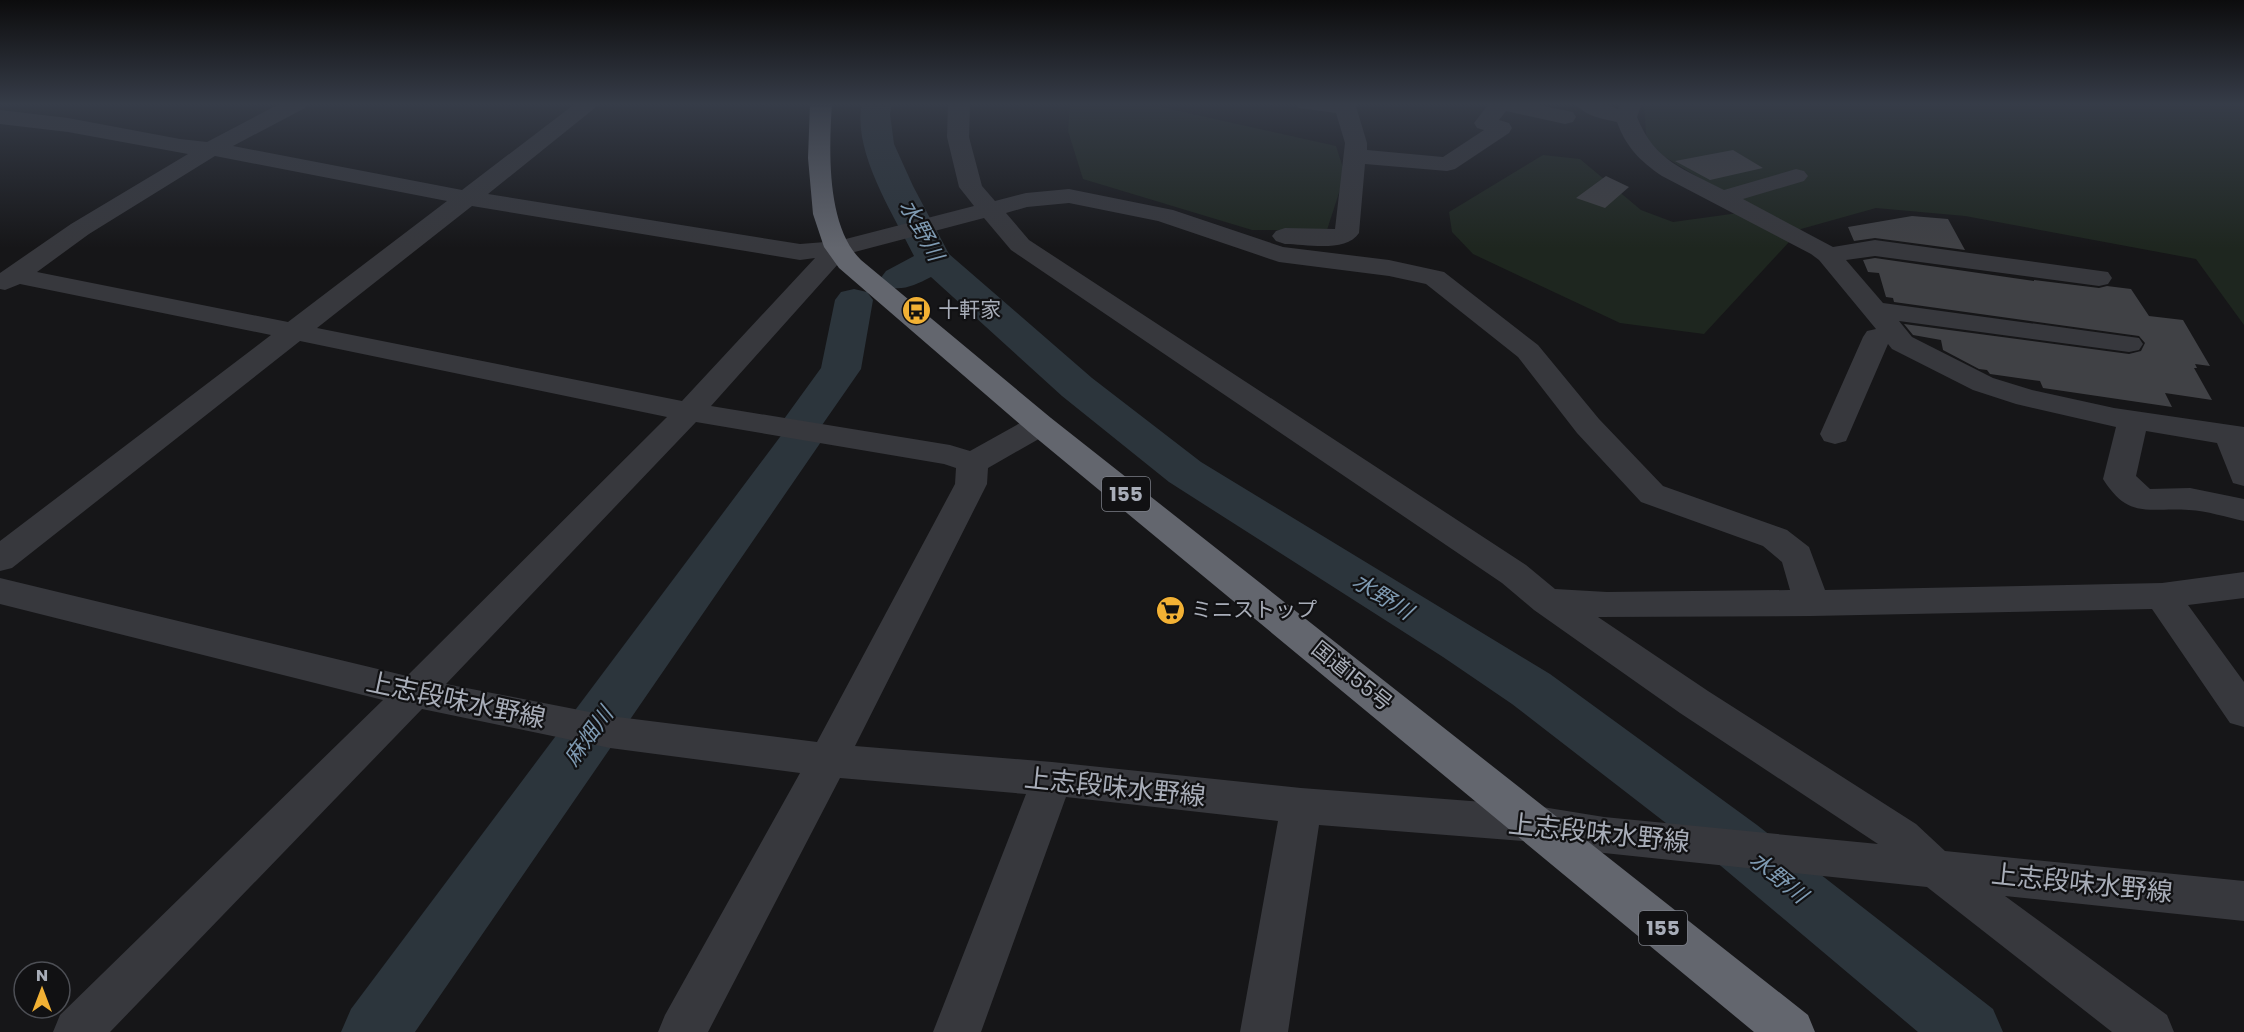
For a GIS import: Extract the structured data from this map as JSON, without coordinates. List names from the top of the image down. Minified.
{"streets":{"highway":["155","国道155号"],"street":["上志段味水野線"]},"crossings":[["国道155号","上志段味水野線"]],"water":["水野川","麻畑川"],"places":{"bus stop":["十軒家"],"supermarket":["ミニストップ"]},"north":"top"}
